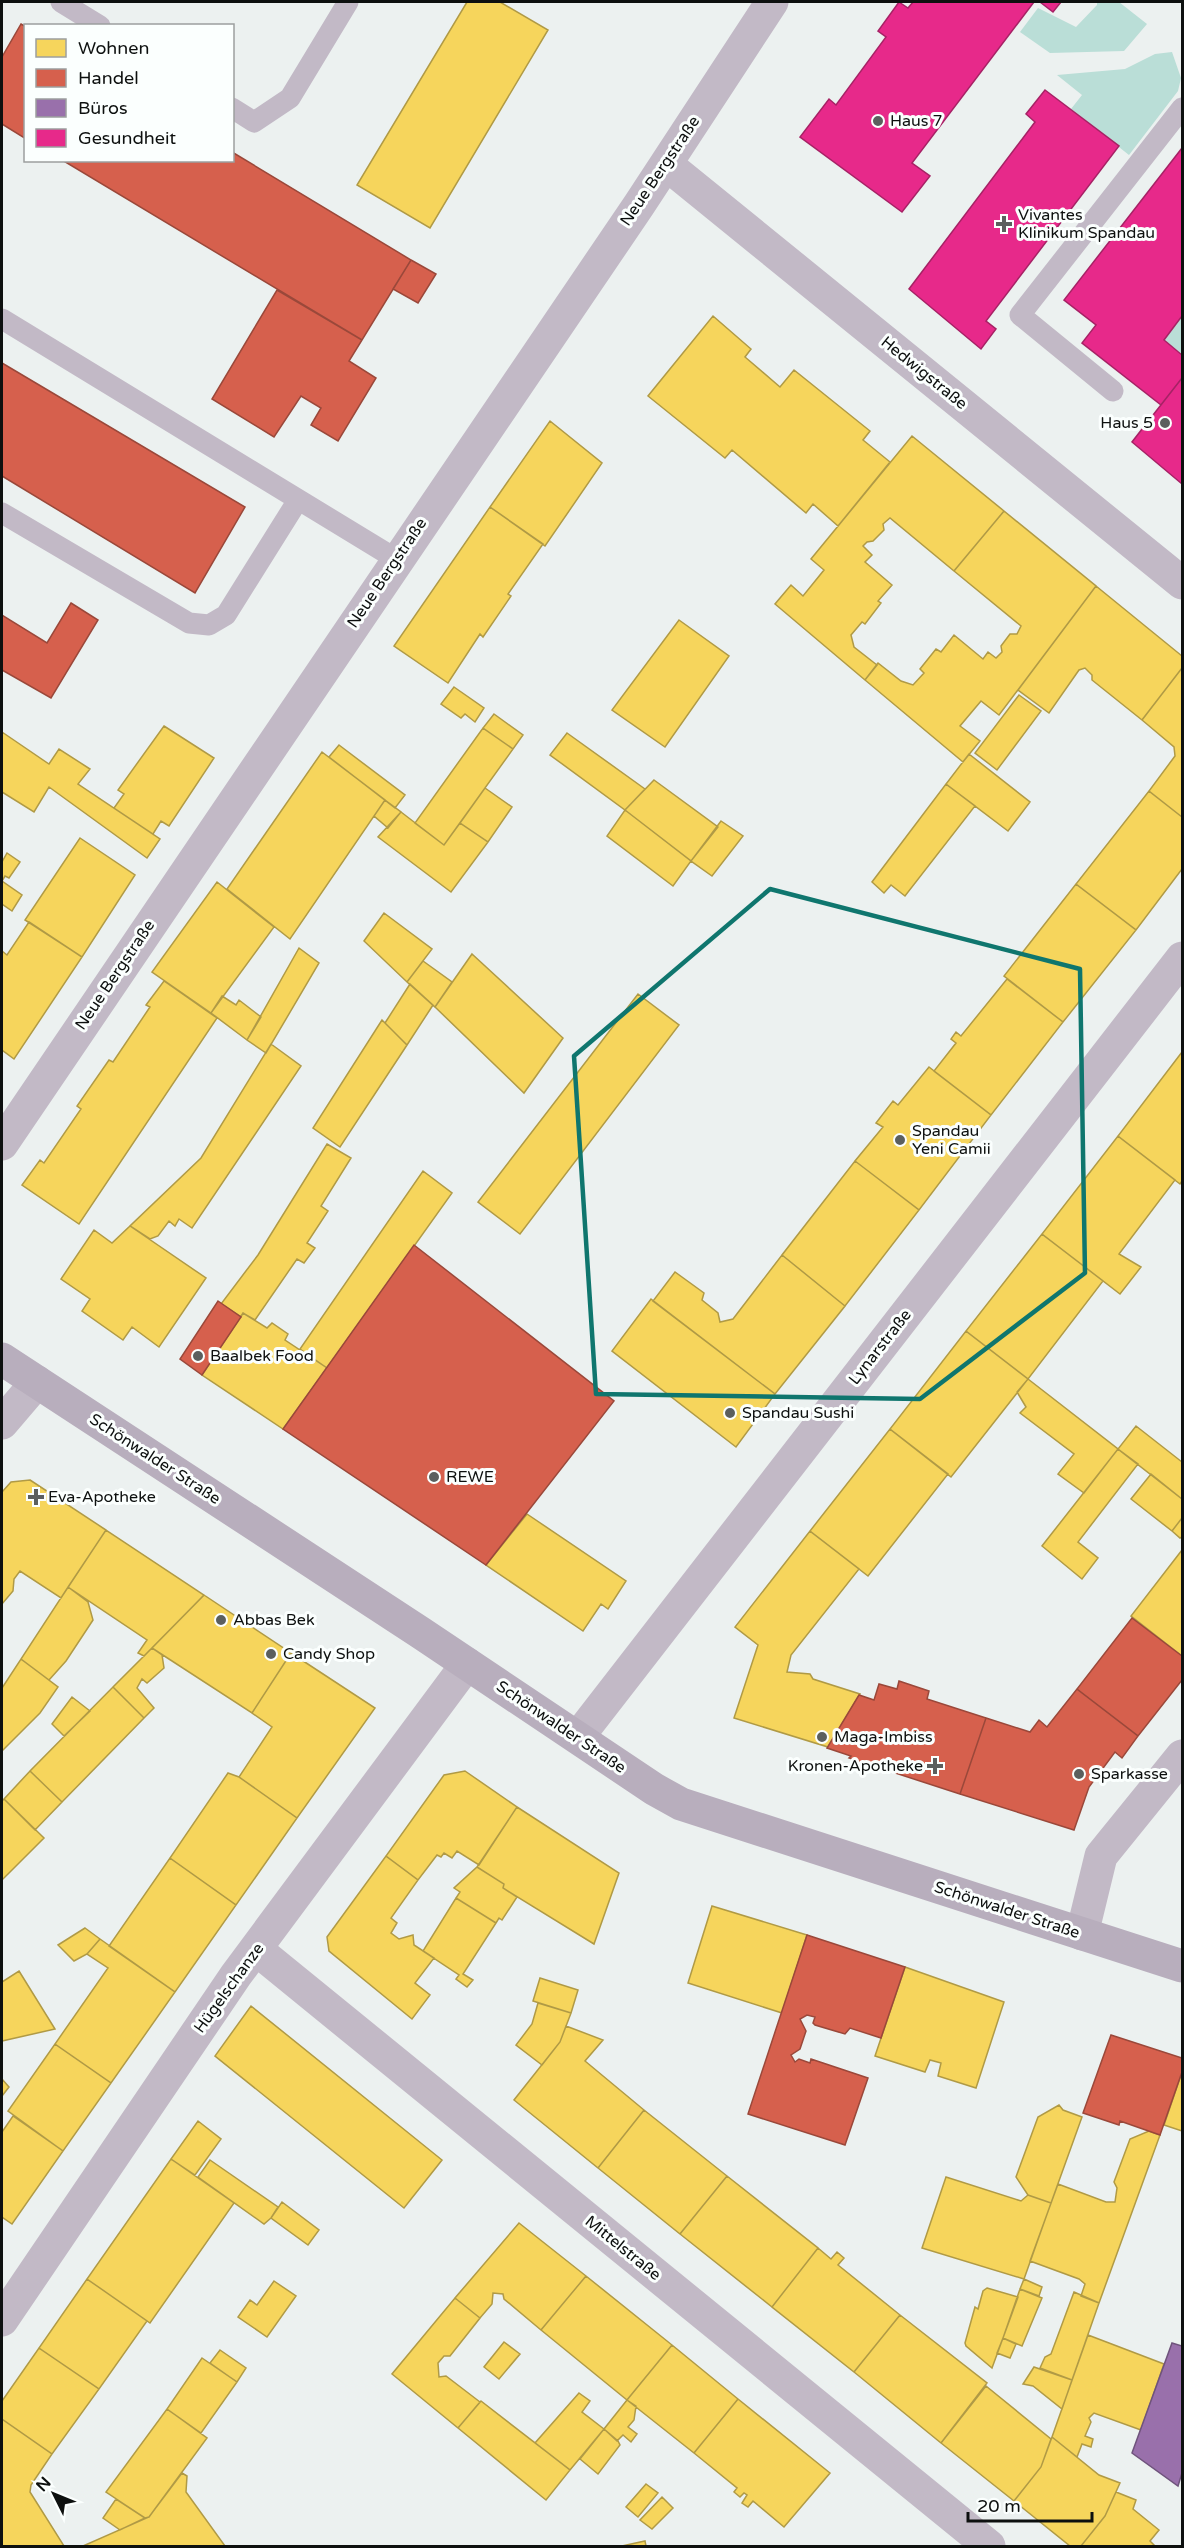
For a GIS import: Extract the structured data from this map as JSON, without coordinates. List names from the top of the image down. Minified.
{"streets":{"street":["Neue Bergstraße","Hedwigstraße","Lynarstraße","Schönwalder Straße","Hügelschanze","Mittelstraße"]},"crossings":[["Neue Bergstraße","Hedwigstraße"],["Lynarstraße","Schönwalder Straße"],["Schönwalder Straße","Hügelschanze"],["Hügelschanze","Mittelstraße"]],"places":{"other":["Haus 7","Haus 5","Spandau Yeni Camii","Baalbek Food","Spandau Sushi","REWE","Abbas Bek","Candy Shop","Maga-Imbiss","Sparkasse"],"health":["Vivantes Klinikum Spandau","Eva-Apotheke","Kronen-Apotheke"]},"legend":["Wohnen","Handel","Büros","Gesundheit"],"scale_bar":"20 m","north":"top left"}
